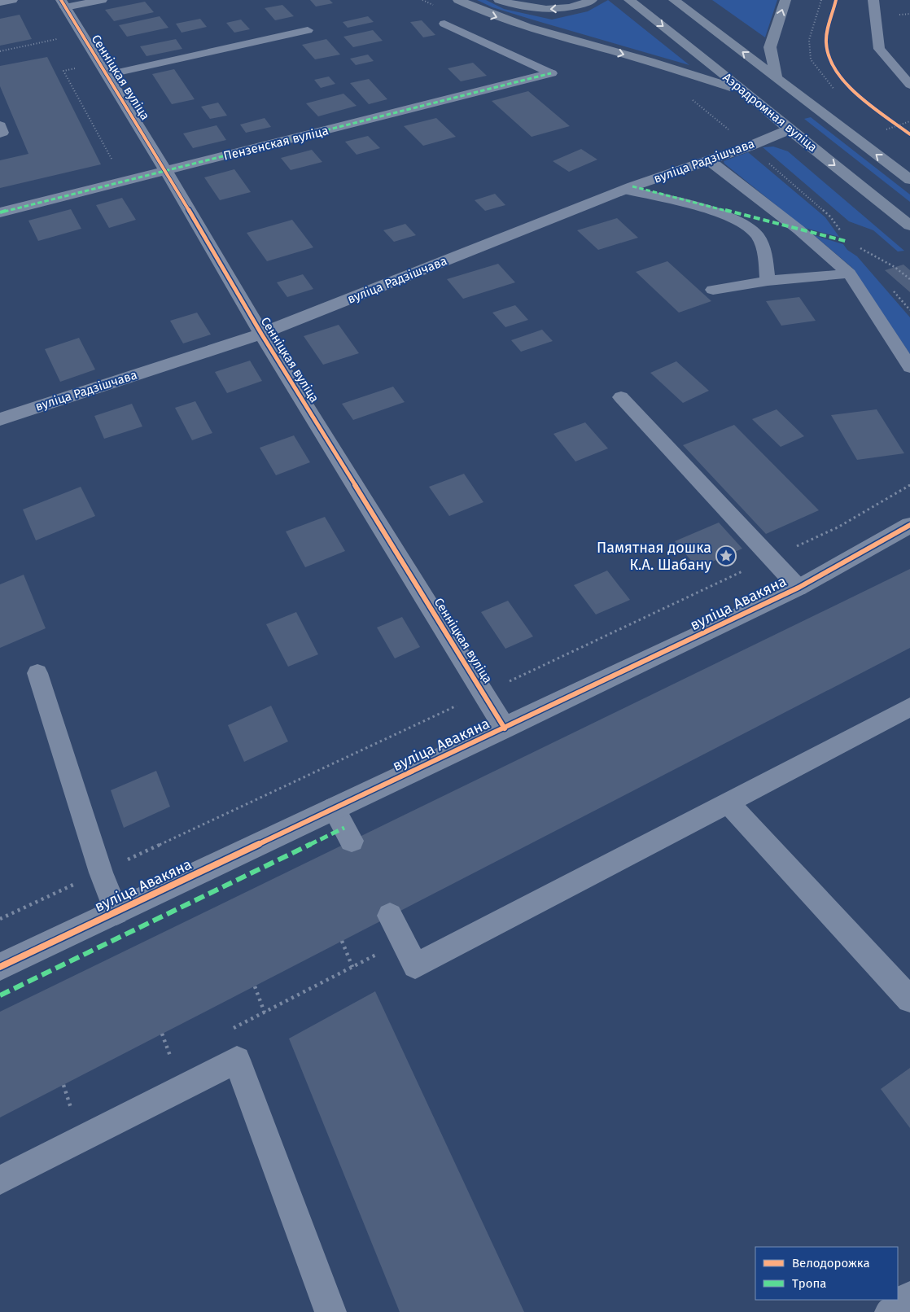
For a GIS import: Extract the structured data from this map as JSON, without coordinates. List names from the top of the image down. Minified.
{"streets":{"main road":["Аэрадромная вуліца"],"street":["Сенніцкая вуліца","Пензенская вуліца","вуліца Радзішчава","вуліца Авакяна"]},"crossings":[["Сенніцкая вуліца","Пензенская вуліца"],["Сенніцкая вуліца","вуліца Радзішчава"],["Сенніцкая вуліца","вуліца Авакяна"],["Аэрадромная вуліца","вуліца Радзішчава"]],"places":{"place":["Памятная дошка К.А. Шабану"]},"legend":["Велодорожка","Тропа"]}
